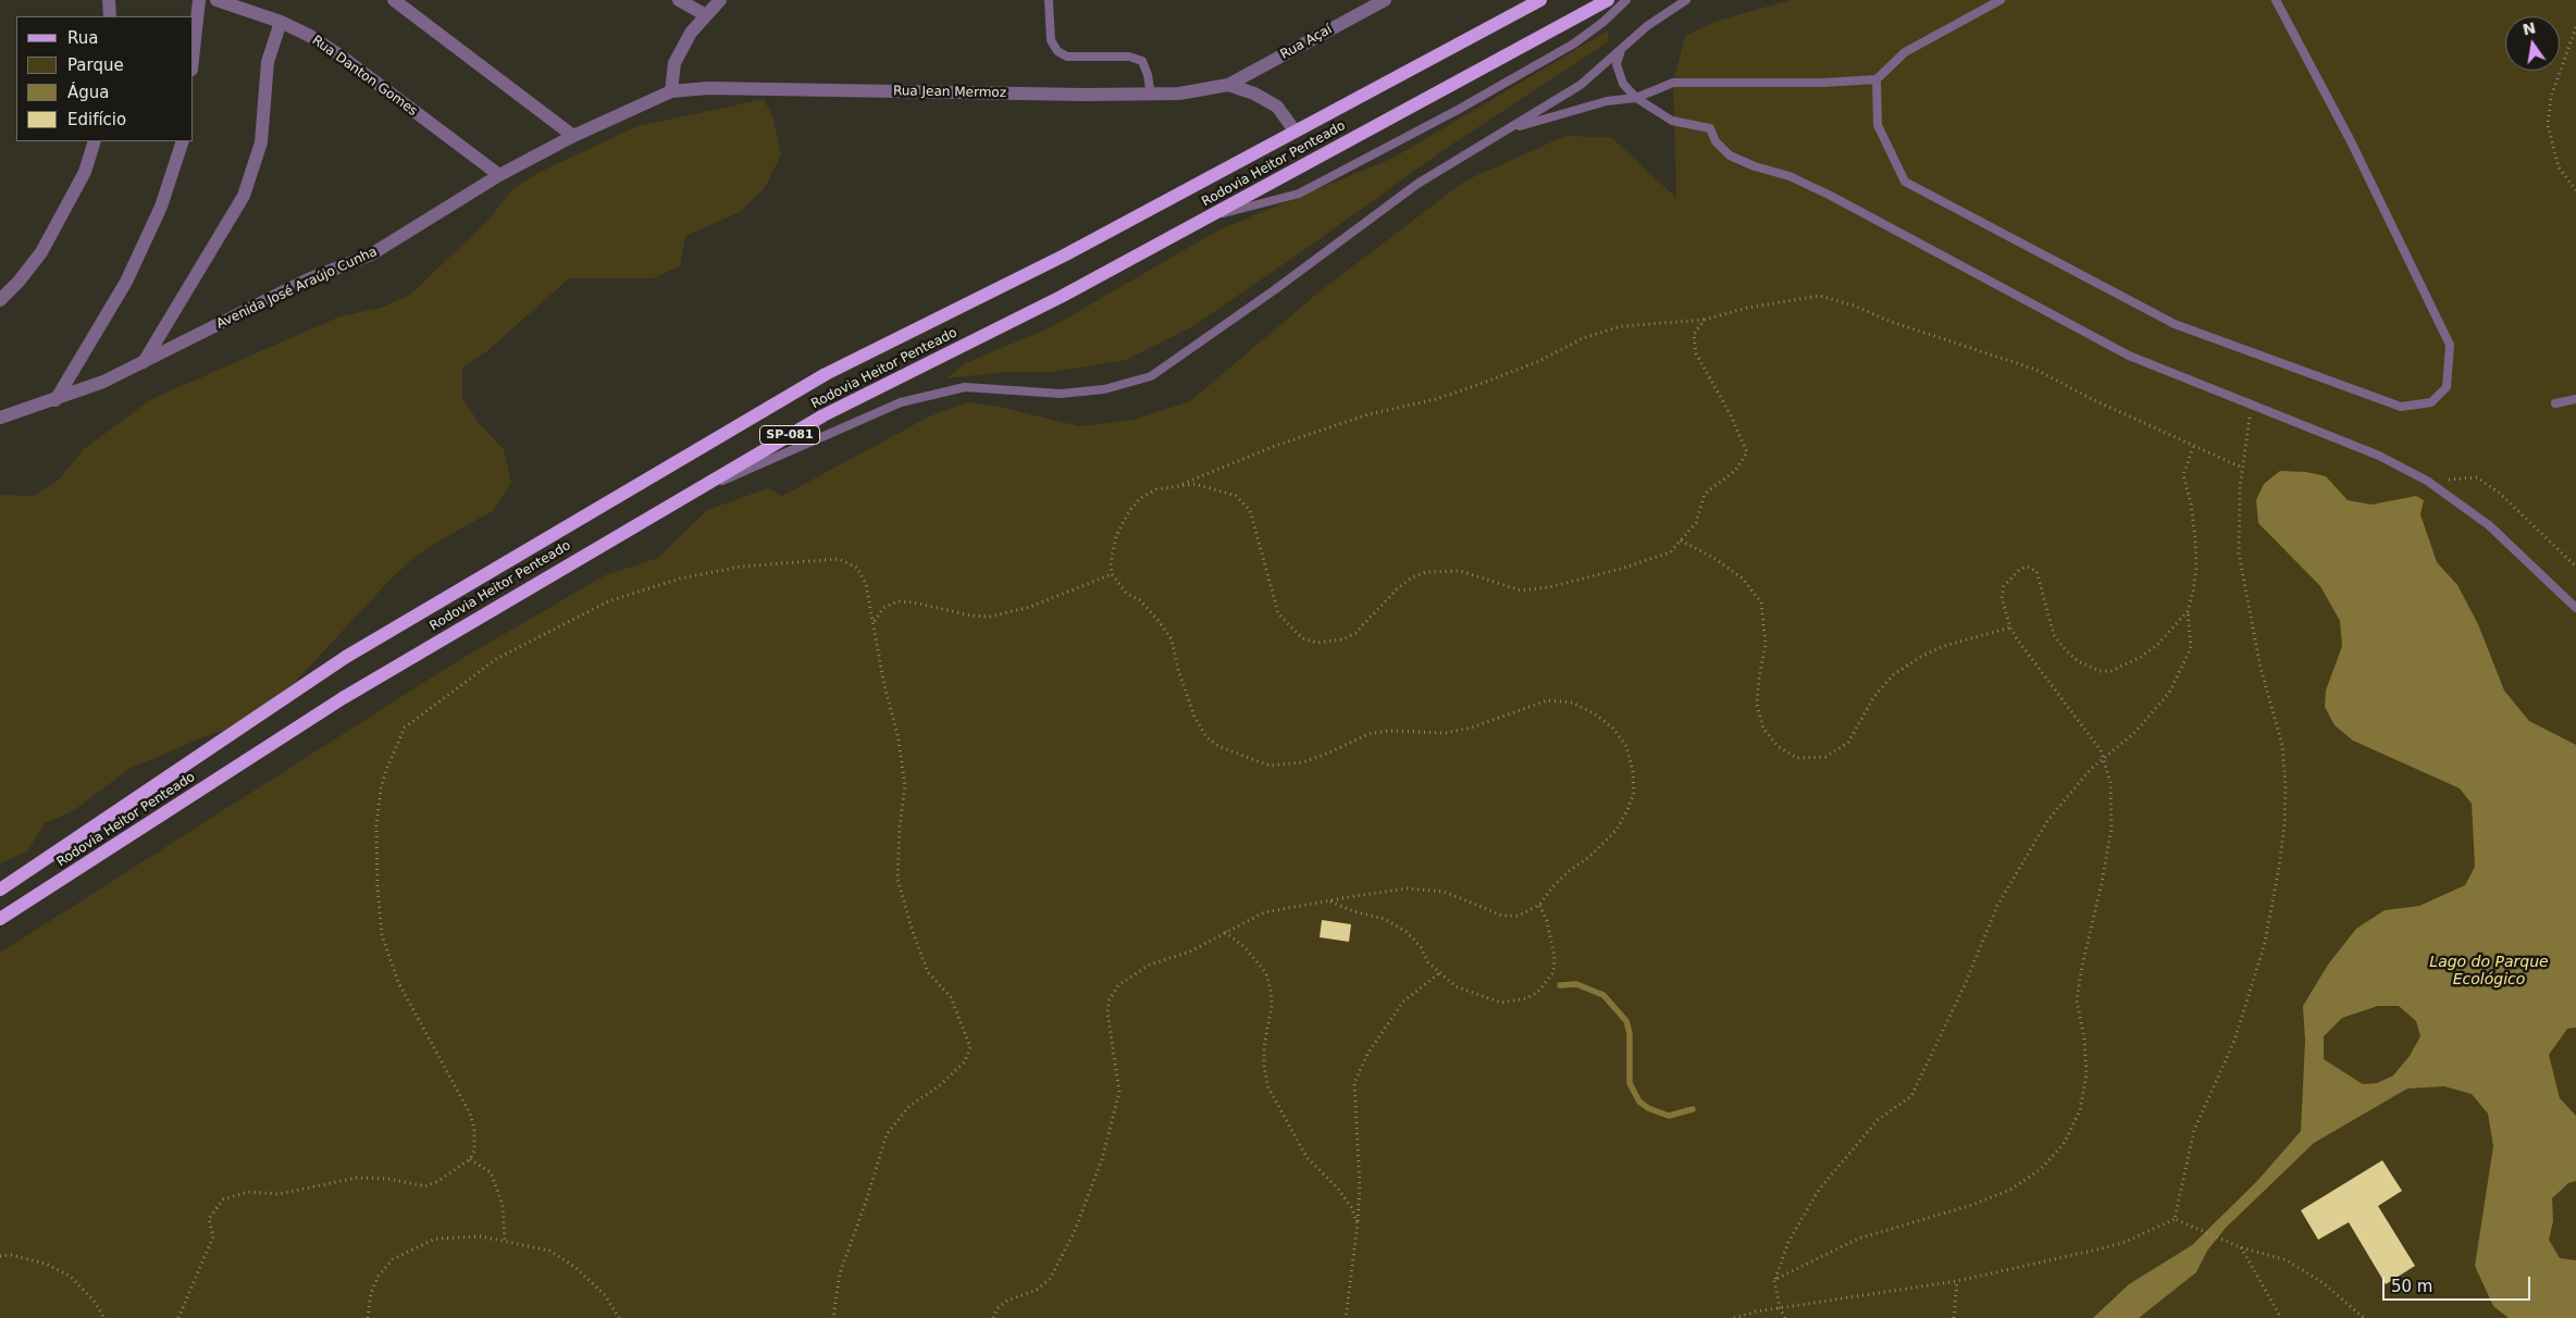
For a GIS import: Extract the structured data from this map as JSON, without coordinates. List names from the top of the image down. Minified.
{"streets":{"main road":["Rodovia Heitor Penteado","SP-081"],"street":["Rua Açaí","Rua Danton Gomes","Rua Jean Mermoz","Avenida José Araújo Cunha"]},"crossings":[["Rua Açaí","Rua Jean Mermoz"],["Rua Danton Gomes","Avenida José Araújo Cunha"],["Rua Jean Mermoz","Avenida José Araújo Cunha"]],"water":["Lago do Parque Ecológico"],"legend":["Rua","Parque","Água","Edifício"],"scale_bar":"50 m","north":"top"}
